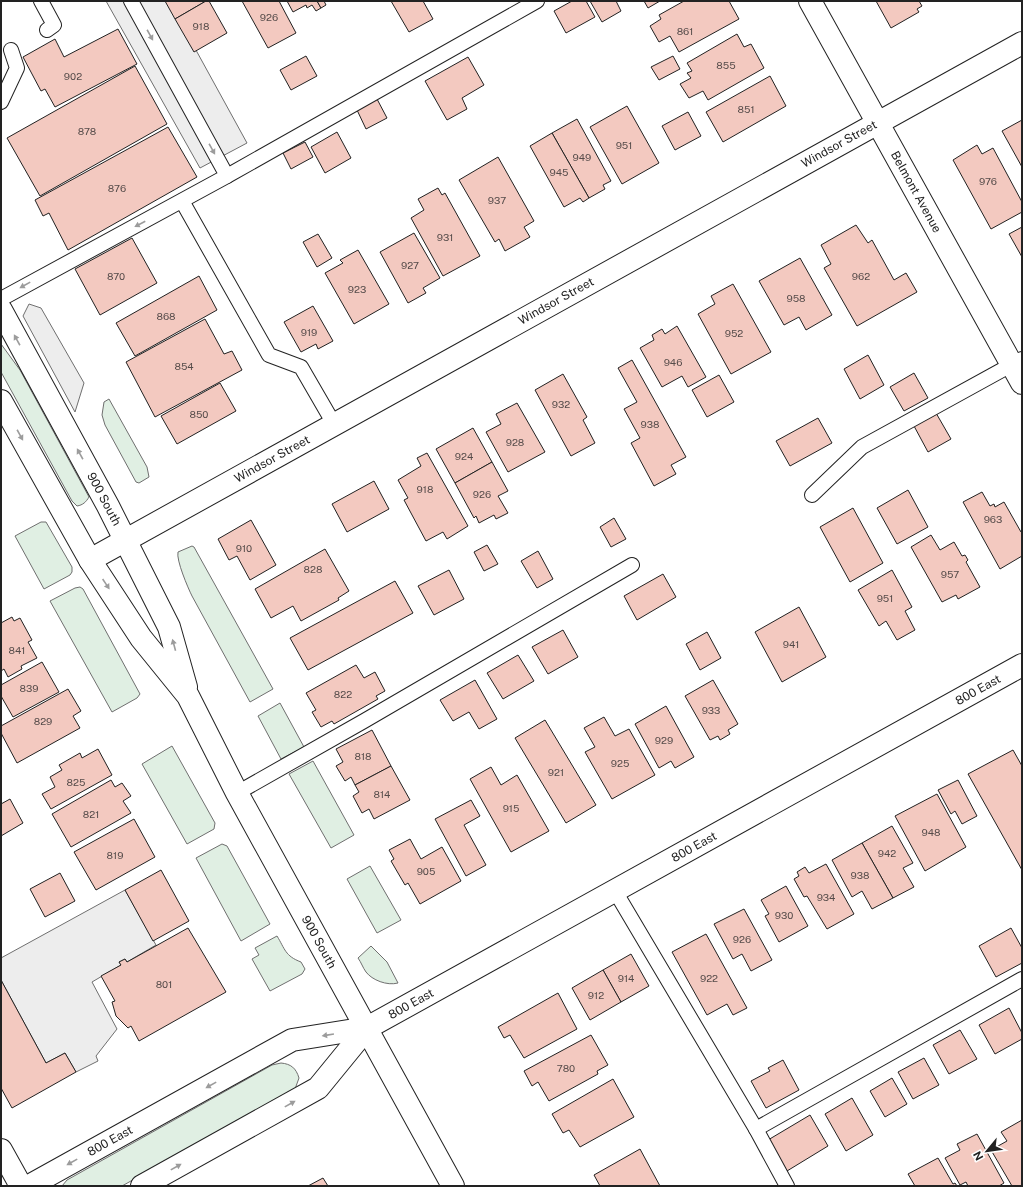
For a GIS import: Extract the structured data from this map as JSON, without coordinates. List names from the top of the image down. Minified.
{"streets":{"street":["Windsor Street","Belmont Avenue","900 South","800 East"]},"crossings":[["Windsor Street","Belmont Avenue"],["Windsor Street","900 South"],["900 South","800 East"]],"house_numbers":["926","918","861","855","902","851","878","951","949","945","976","876","937","931","927","870","962","923","958","868","919","952","946","854","932","850","938","928","924","918","926","963","910","828","957","951","941","841","839","822","933","829","929","818","925","921","825","814","915","821","948","942","819","905","938","934","930","926","914","922","801","912","780"],"north":"bottom left"}
